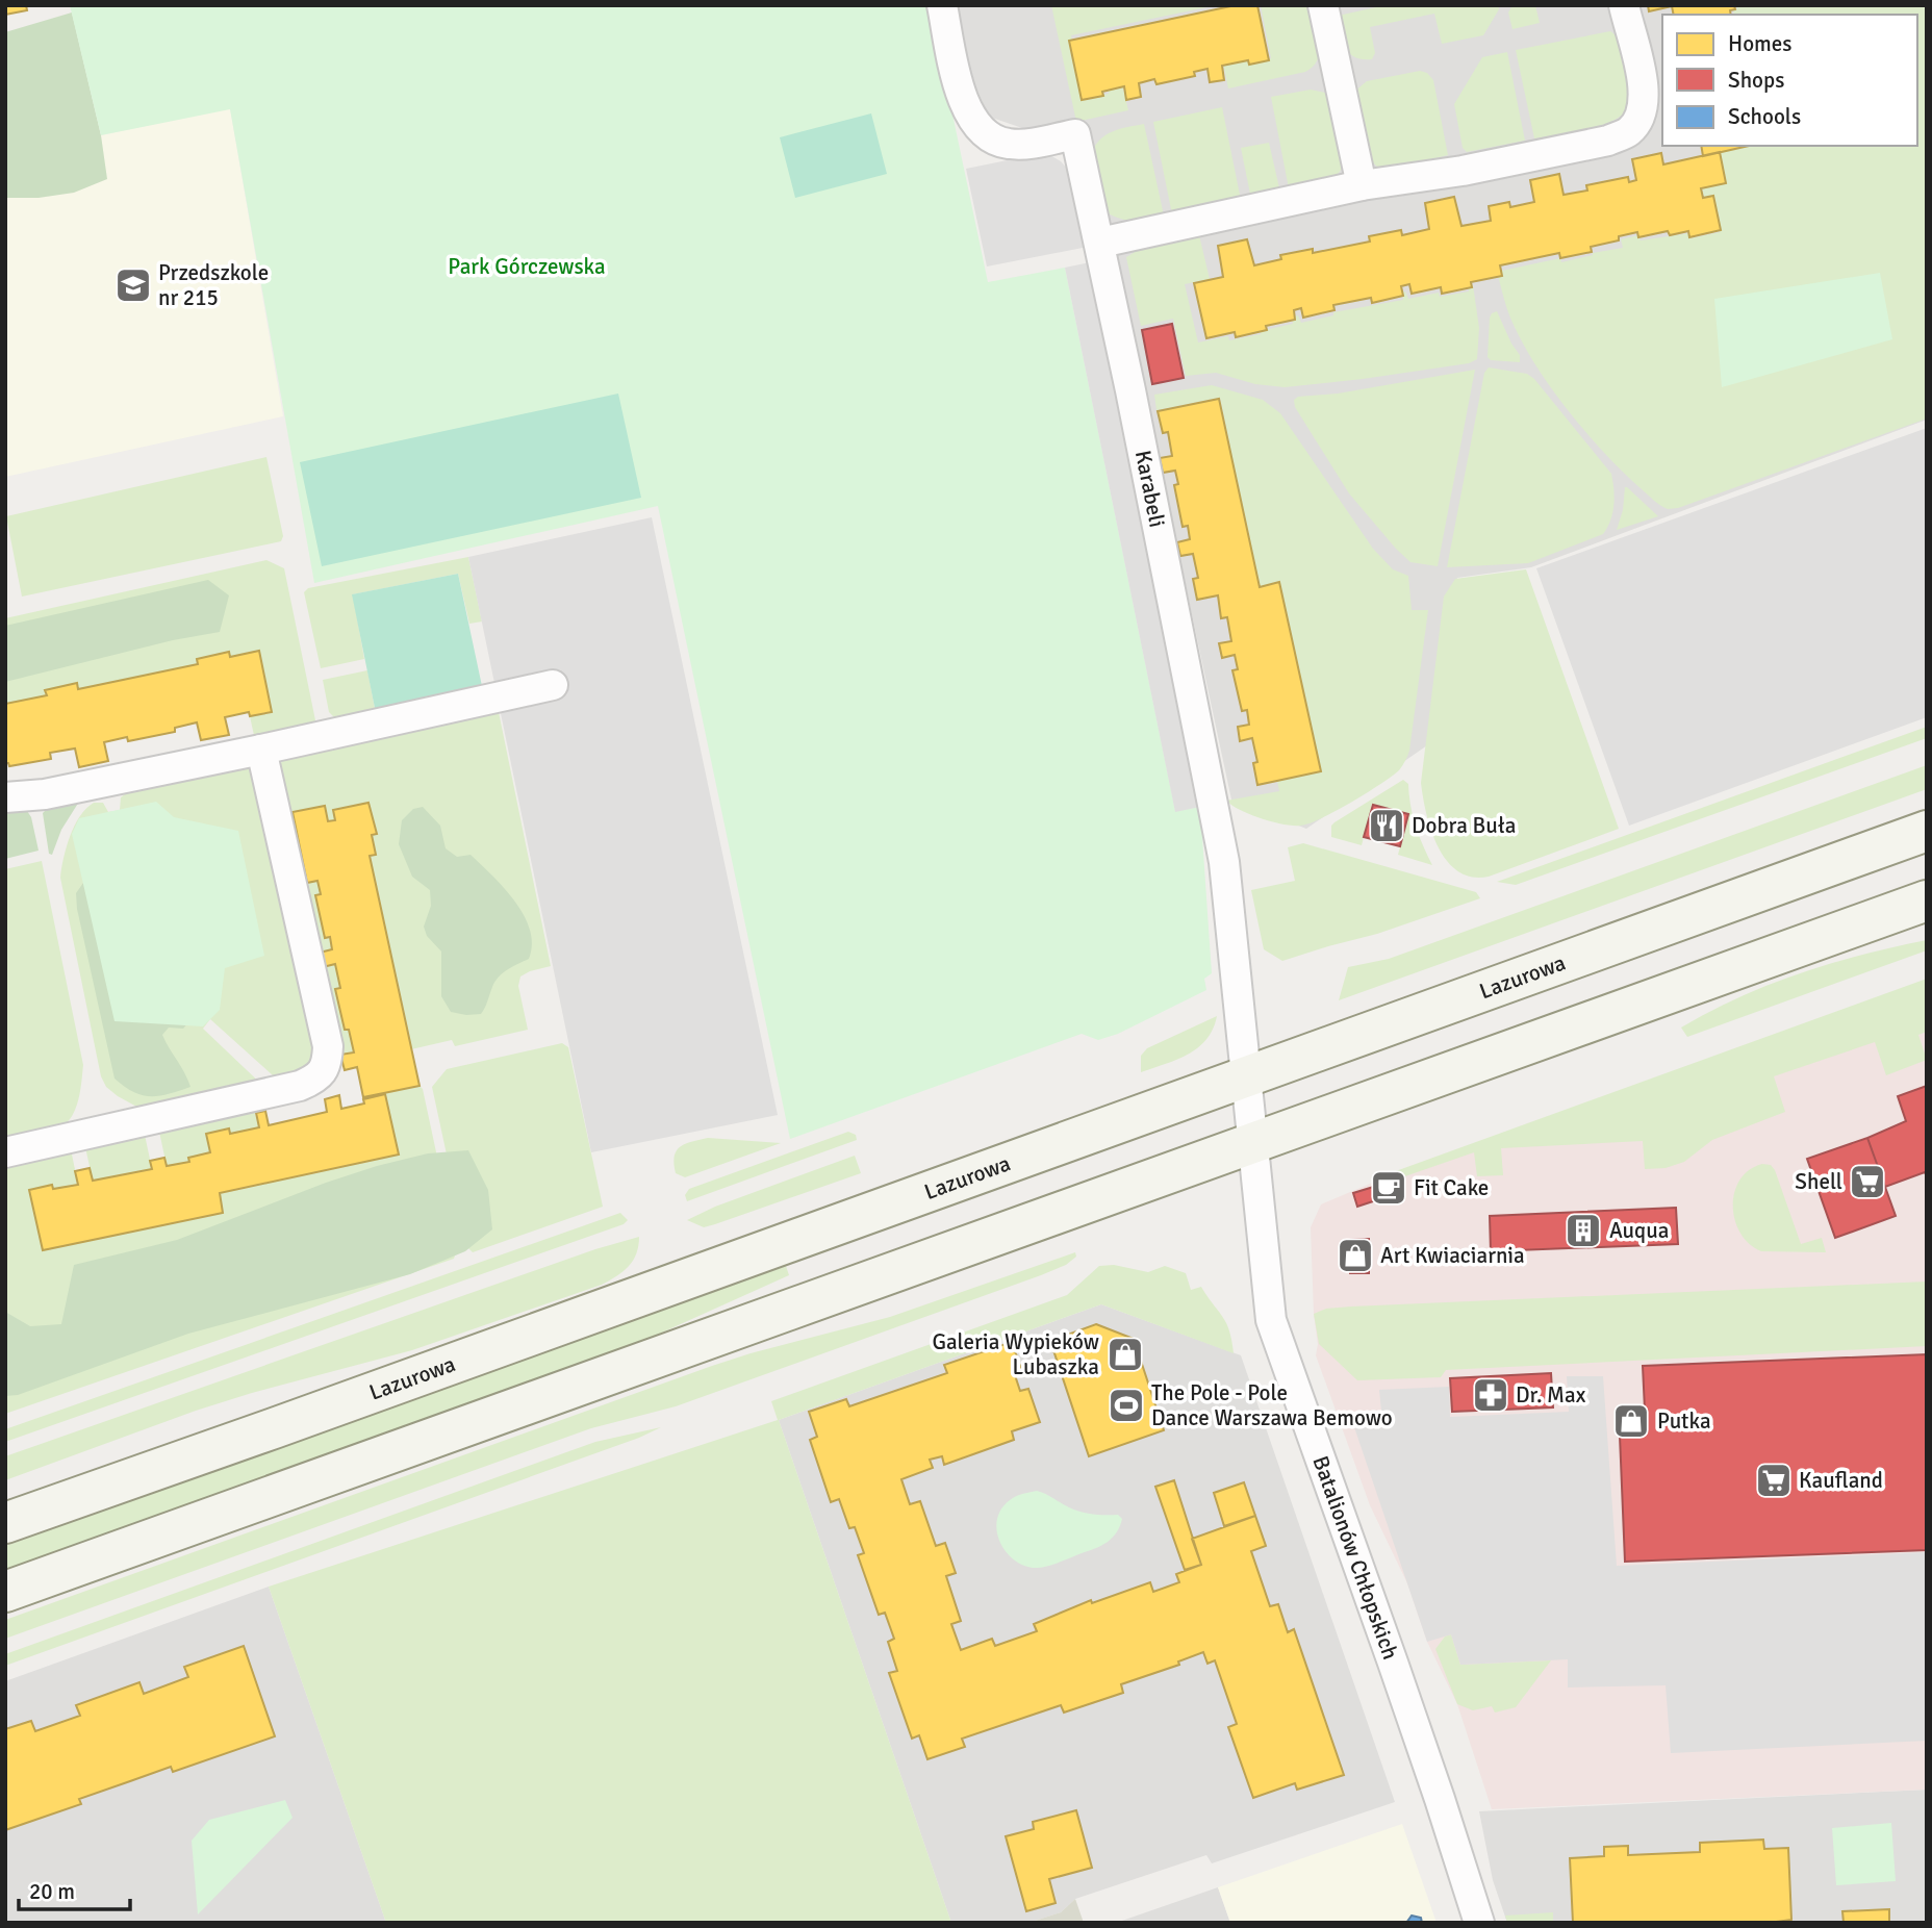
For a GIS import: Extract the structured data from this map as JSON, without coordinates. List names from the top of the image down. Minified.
{"streets":{"main road":["Lazurowa"],"street":["Karabeli","Batalionów Chłopskich"]},"crossings":[["Karabeli","Lazurowa"],["Karabeli","Batalionów Chłopskich"]],"parks":["Park Górczewska"],"places":{"school or university":["Przedszkole nr 215"],"restaurant":["Dobra Buła"],"supermarket":["Shell","Kaufland"],"cafe":["Fit Cake"],"building":["Auqua"],"shop":["Art Kwiaciarnia","Galeria Wypieków Lubaszka","Putka"],"pharmacy":["Dr. Max"],"sports":["The Pole - Pole Dance Warszawa Bemowo"]},"legend":["Homes","Shops","Schools"],"scale_bar":"20 m"}
